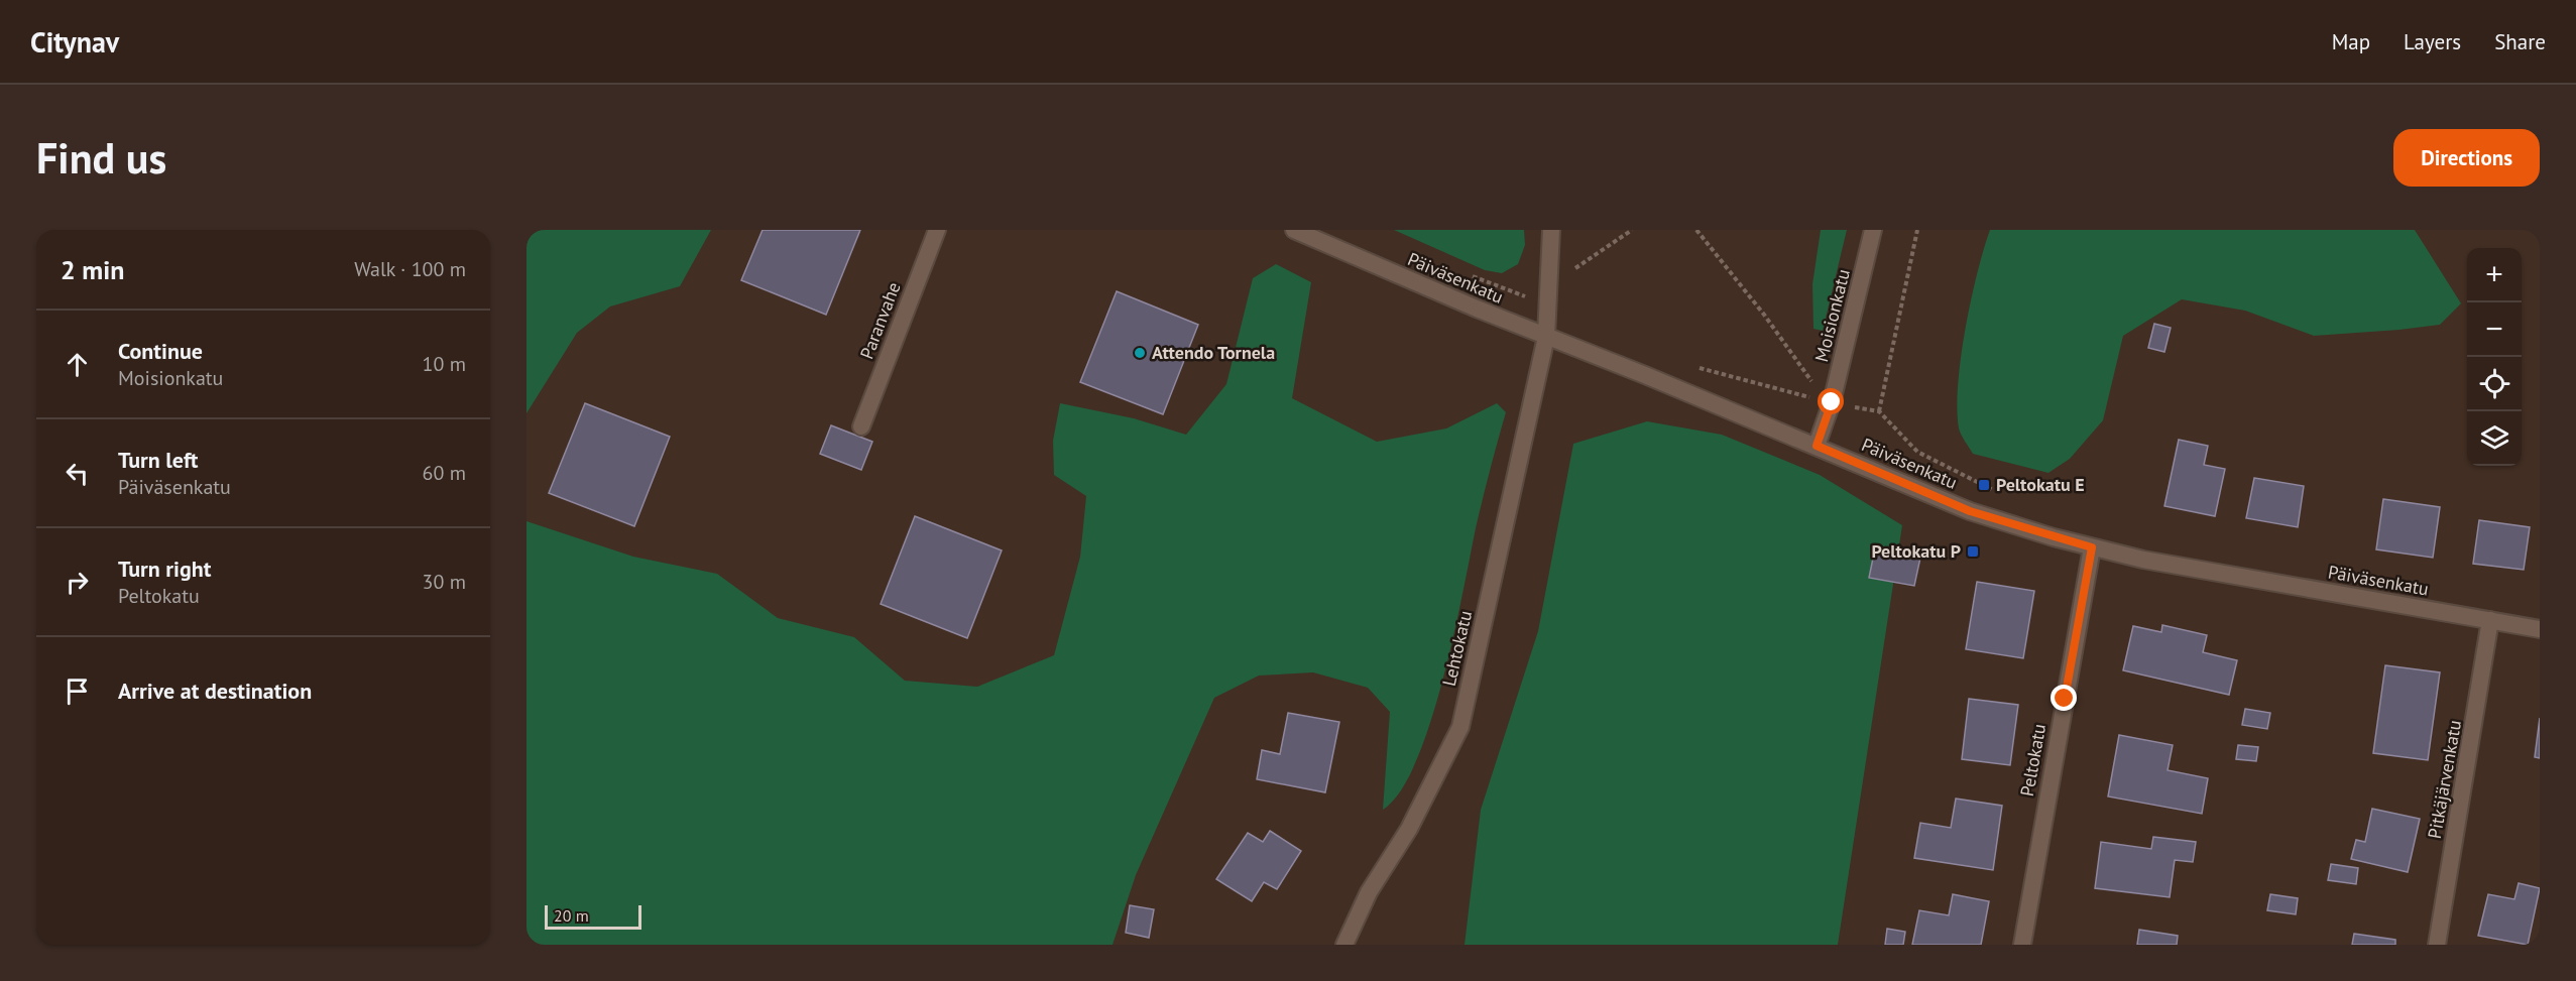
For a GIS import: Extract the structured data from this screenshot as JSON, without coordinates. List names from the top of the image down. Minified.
{"streets":{"street":["Päiväsenkatu","Moisionkatu","Paranvahe","Lehtokatu","Peltokatu","Pitkäjärvenkatu"]},"crossings":[["Päiväsenkatu","Moisionkatu"],["Päiväsenkatu","Lehtokatu"],["Päiväsenkatu","Peltokatu"],["Päiväsenkatu","Pitkäjärvenkatu"]],"places":{"other":["Attendo Tornela"],"transit":["Peltokatu E","Peltokatu P"]},"scale_bar":"20 m","page":{"header":"Citynav","nav":["Map","Layers","Share"],"buttons":"Directions","title":"Find us","heading":["2 min","Walk · 100 m"],"map_buttons":["+","−"],"list":[["Continue","Moisionkatu","10 m"],["Turn left","Päiväsenkatu","60 m"],["Turn right","Peltokatu","30 m"],"Arrive at destination"],"scale":"20 m"}}
